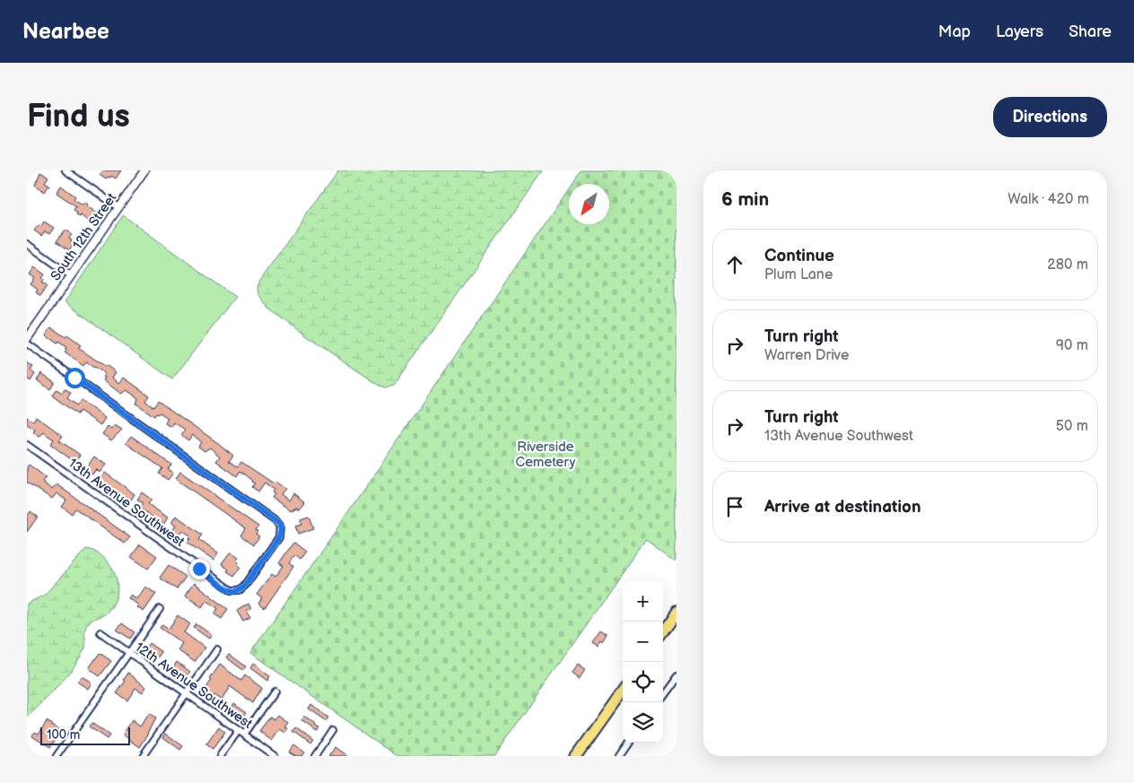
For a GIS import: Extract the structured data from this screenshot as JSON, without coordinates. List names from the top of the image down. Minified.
{"streets":{"street":["South 12th Street","13th Avenue Southwest","12th Avenue Southwest"]},"parks":["Riverside Cemetery"],"scale_bar":"100 m","north":"bottom left","page":{"header":"Nearbee","nav":["Map","Layers","Share"],"buttons":"Directions","title":"Find us","heading":["6 min","Walk · 420 m"],"list":[["Continue","Plum Lane","280 m"],["Turn right","Warren Drive","90 m"],["Turn right","13th Avenue Southwest","50 m"],"Arrive at destination"],"map_buttons":["+","−"],"scale":"100 m"}}
